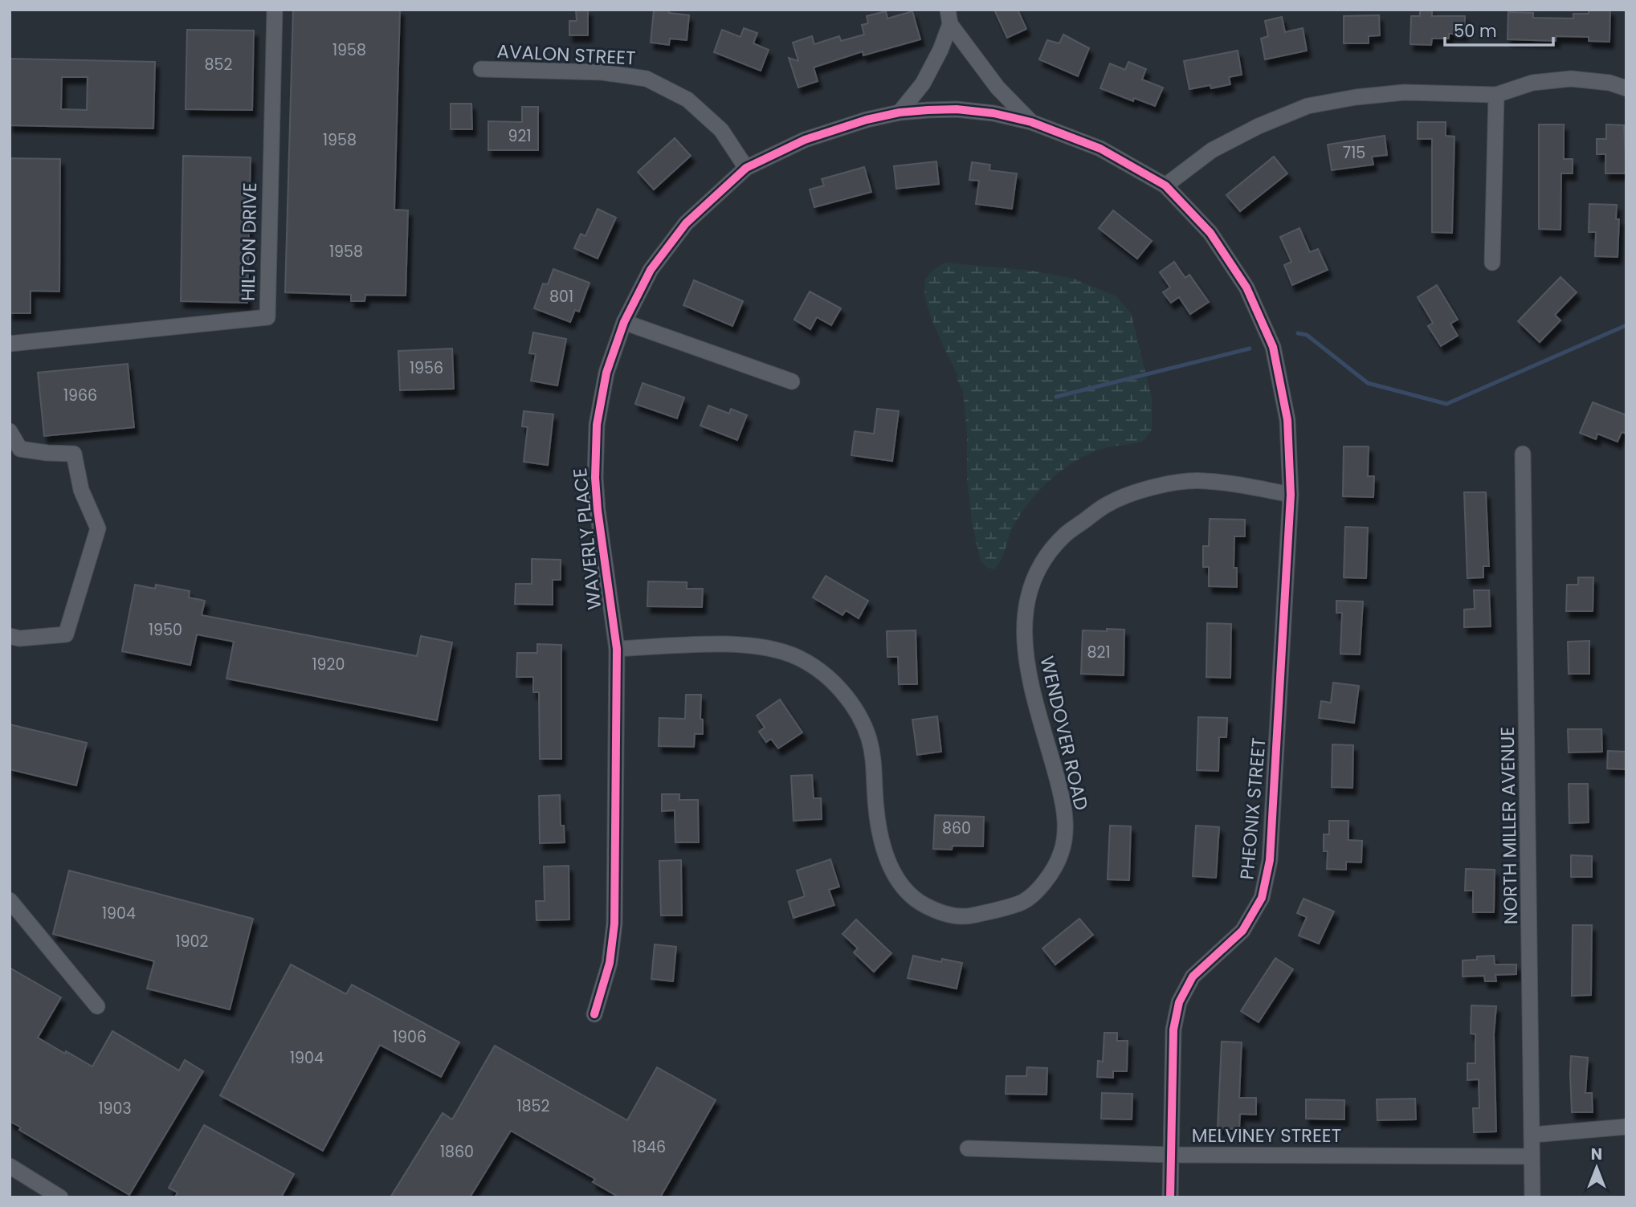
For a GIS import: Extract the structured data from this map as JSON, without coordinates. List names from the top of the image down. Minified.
{"streets":{"street":["AVALON STREET","HILTON DRIVE","WAVERLY PLACE","WENDOVER ROAD","PHEONIX STREET","NORTH MILLER AVENUE","MELVINEY STREET"]},"crossings":[["AVALON STREET","WAVERLY PLACE"],["WAVERLY PLACE","WENDOVER ROAD"],["WAVERLY PLACE","PHEONIX STREET"],["WENDOVER ROAD","PHEONIX STREET"],["PHEONIX STREET","MELVINEY STREET"],["NORTH MILLER AVENUE","MELVINEY STREET"]],"house_numbers":["1958","852","921","1958","715","1958","801","1956","1966","1950","821","1920","860","1904","1902","1906","1904","1852","1903","1846","1860"],"scale_bar":"50 m","north":"top"}
